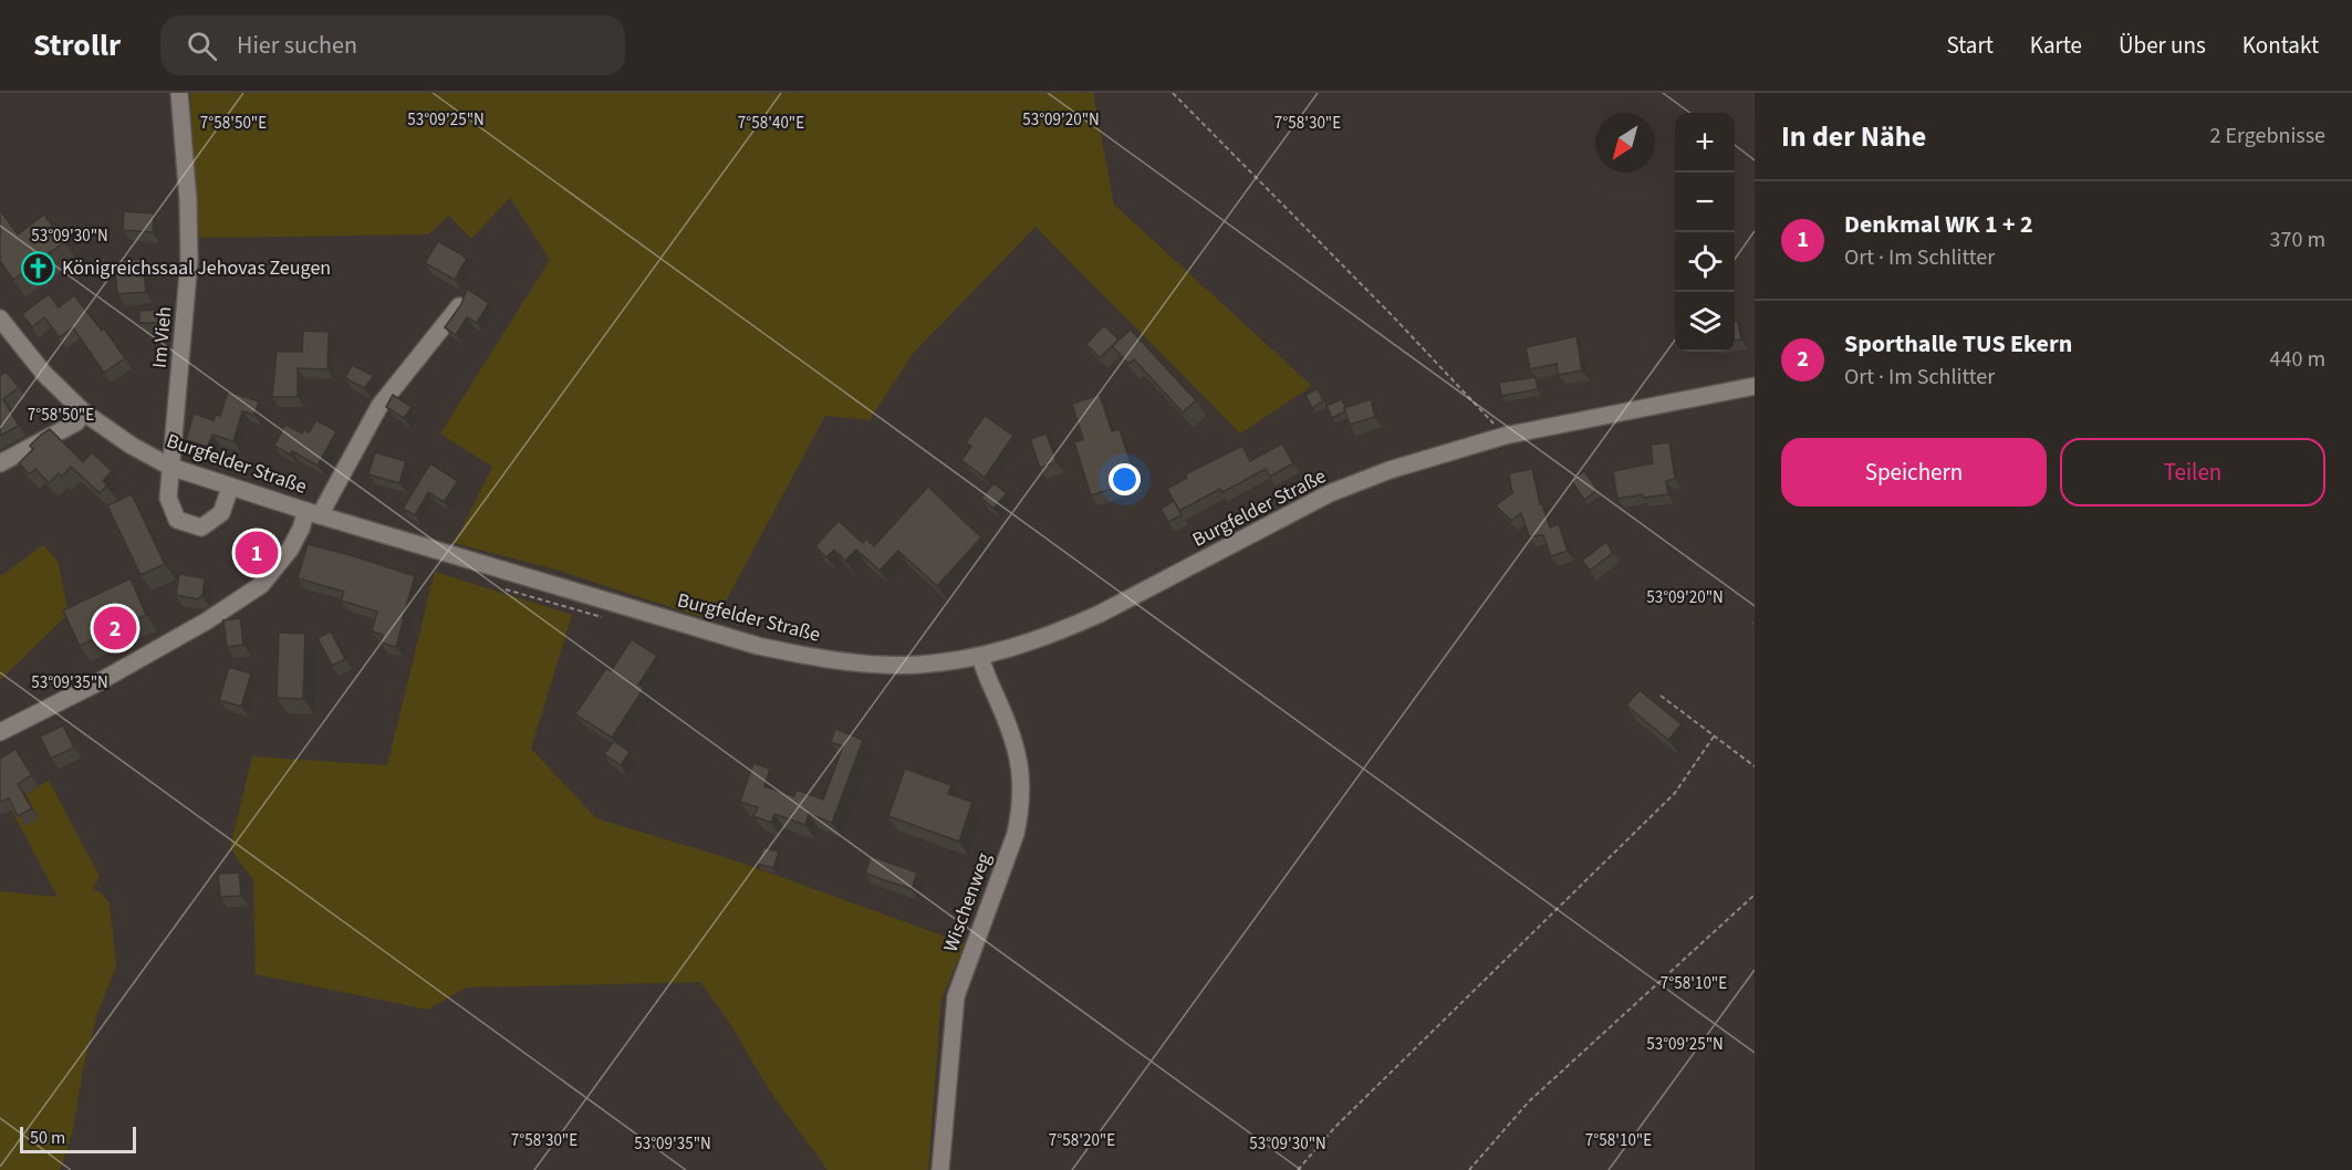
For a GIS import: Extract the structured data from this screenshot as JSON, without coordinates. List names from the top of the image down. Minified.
{"streets":{"street":["Im Vieh","Burgfelder Straße","Wischenweg"]},"crossings":[["Im Vieh","Burgfelder Straße"],["Burgfelder Straße","Wischenweg"]],"places":{"church":["Königreichssaal Jehovas Zeugen"]},"scale_bar":"50 m","north":"bottom left","page":{"header":"Strollr","search":"Hier suchen","nav":["Start","Karte","Über uns","Kontakt"],"heading":["In der Nähe","2 Ergebnisse"],"map_buttons":["+","−"],"list":[{"mark":"1","name":"Denkmal WK 1 + 2","note":"Ort · Im Schlitter","value":"370 m"},{"mark":"2","name":"Sporthalle TUS Ekern","note":"Ort · Im Schlitter","value":"440 m"}],"buttons":["Speichern","Teilen"],"pins":["1","2"],"scale":"50 m"},"coordinates":["53°09'25\"N","53°09'20\"N","7°58'50\"E","7°58'40\"E","7°58'30\"E","53°09'30\"N","53°09'35\"N","7°58'10\"E","7°58'20\"E"]}
